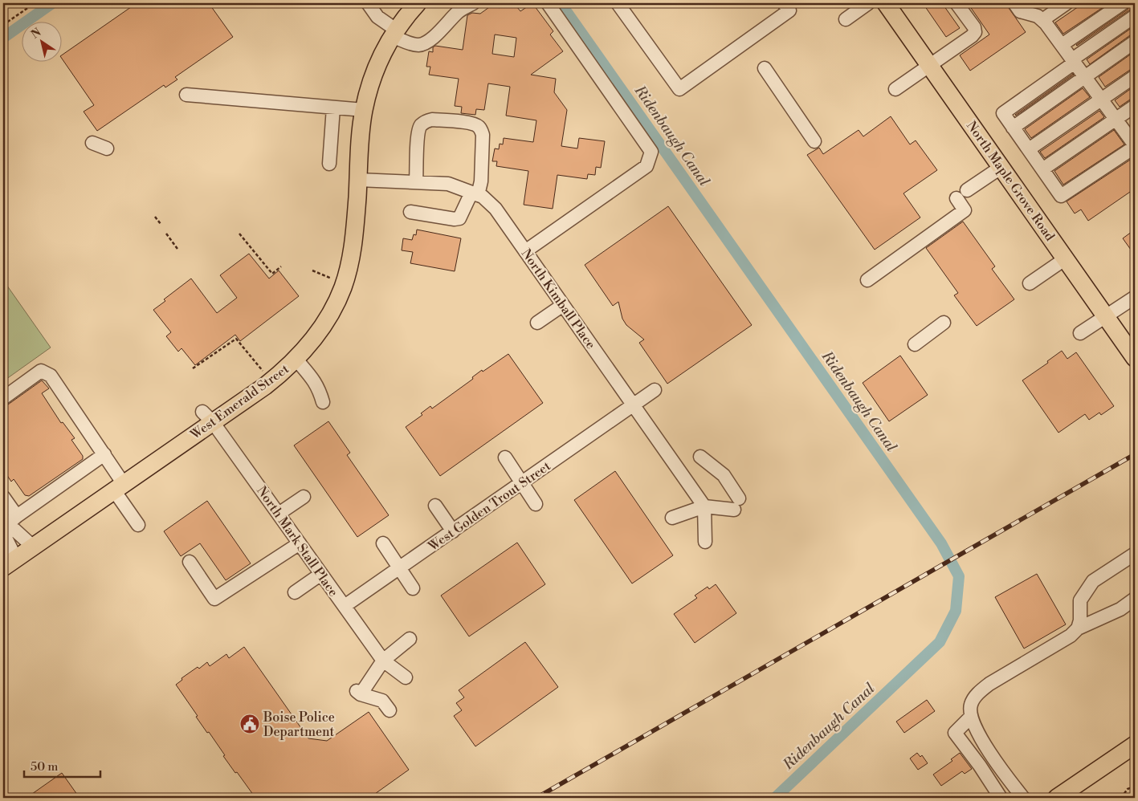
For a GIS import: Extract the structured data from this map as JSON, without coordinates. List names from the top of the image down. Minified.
{"streets":{"main road":["North Maple Grove Road","West Emerald Street"],"street":["North Kimball Place","West Golden Trout Street","North Mark Stall Place"]},"crossings":[["North Kimball Place","West Emerald Street"],["North Kimball Place","West Golden Trout Street"],["West Emerald Street","North Mark Stall Place"],["West Golden Trout Street","North Mark Stall Place"]],"water":["Ridenbaugh Canal"],"places":{"public building":["Boise Police Department"]},"scale_bar":"50 m","north":"top left"}
